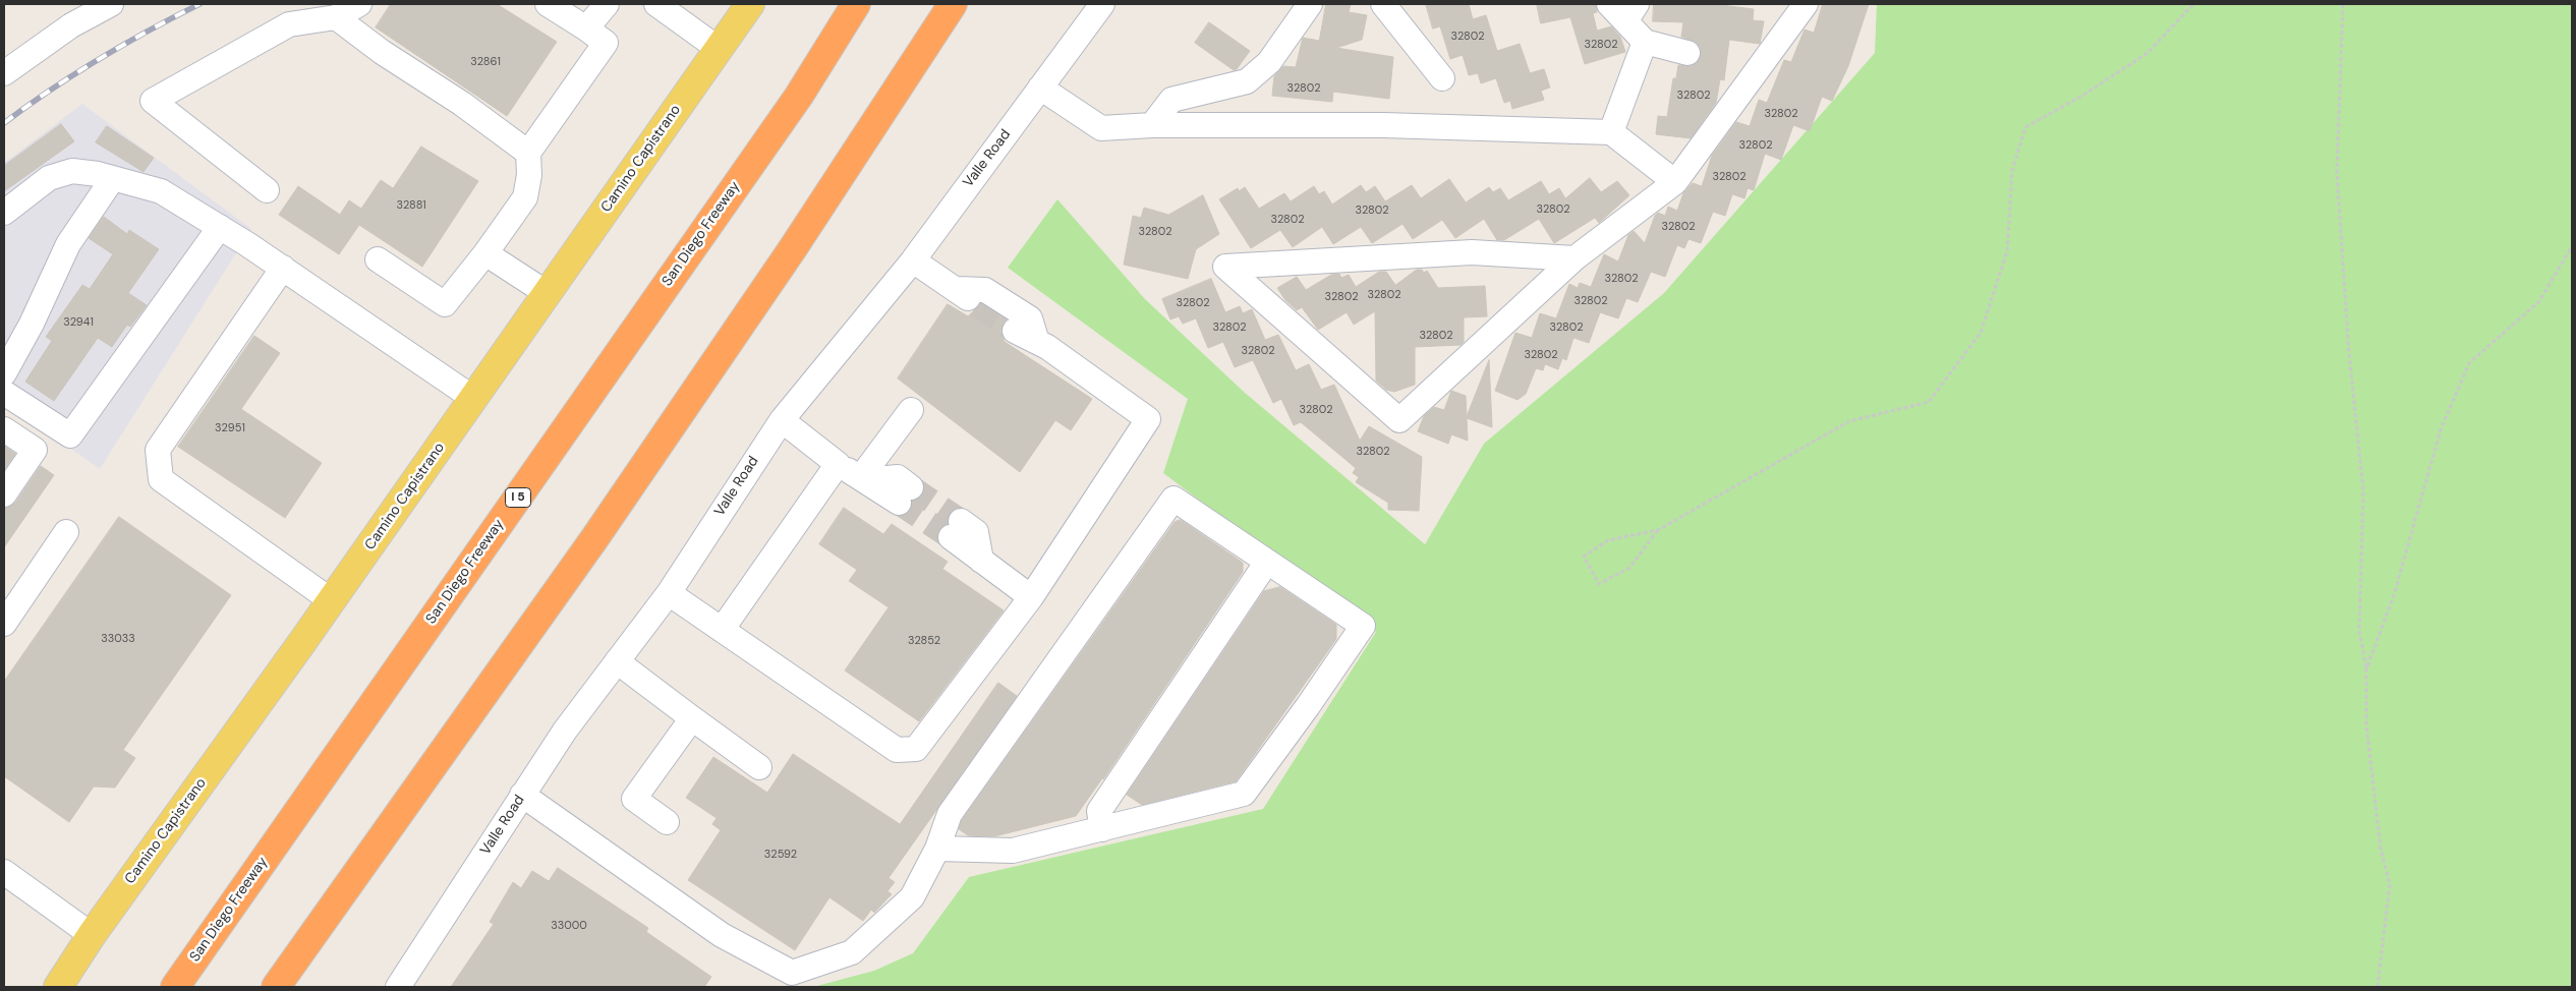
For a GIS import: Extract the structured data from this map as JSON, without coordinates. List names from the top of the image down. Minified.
{"streets":{"highway":["San Diego Freeway","I 5"],"main road":["Camino Capistrano"],"street":["Valle Road"]},"house_numbers":["32802","32802","32861","32802","32802","32802","32802","32802","32881","32802","32802","32802","32802","32802","32802","32802","32802","32802","32802","32941","32802","32802","32802","32802","32802","32802","32951","32802","33033","32852","32592","33000"]}
